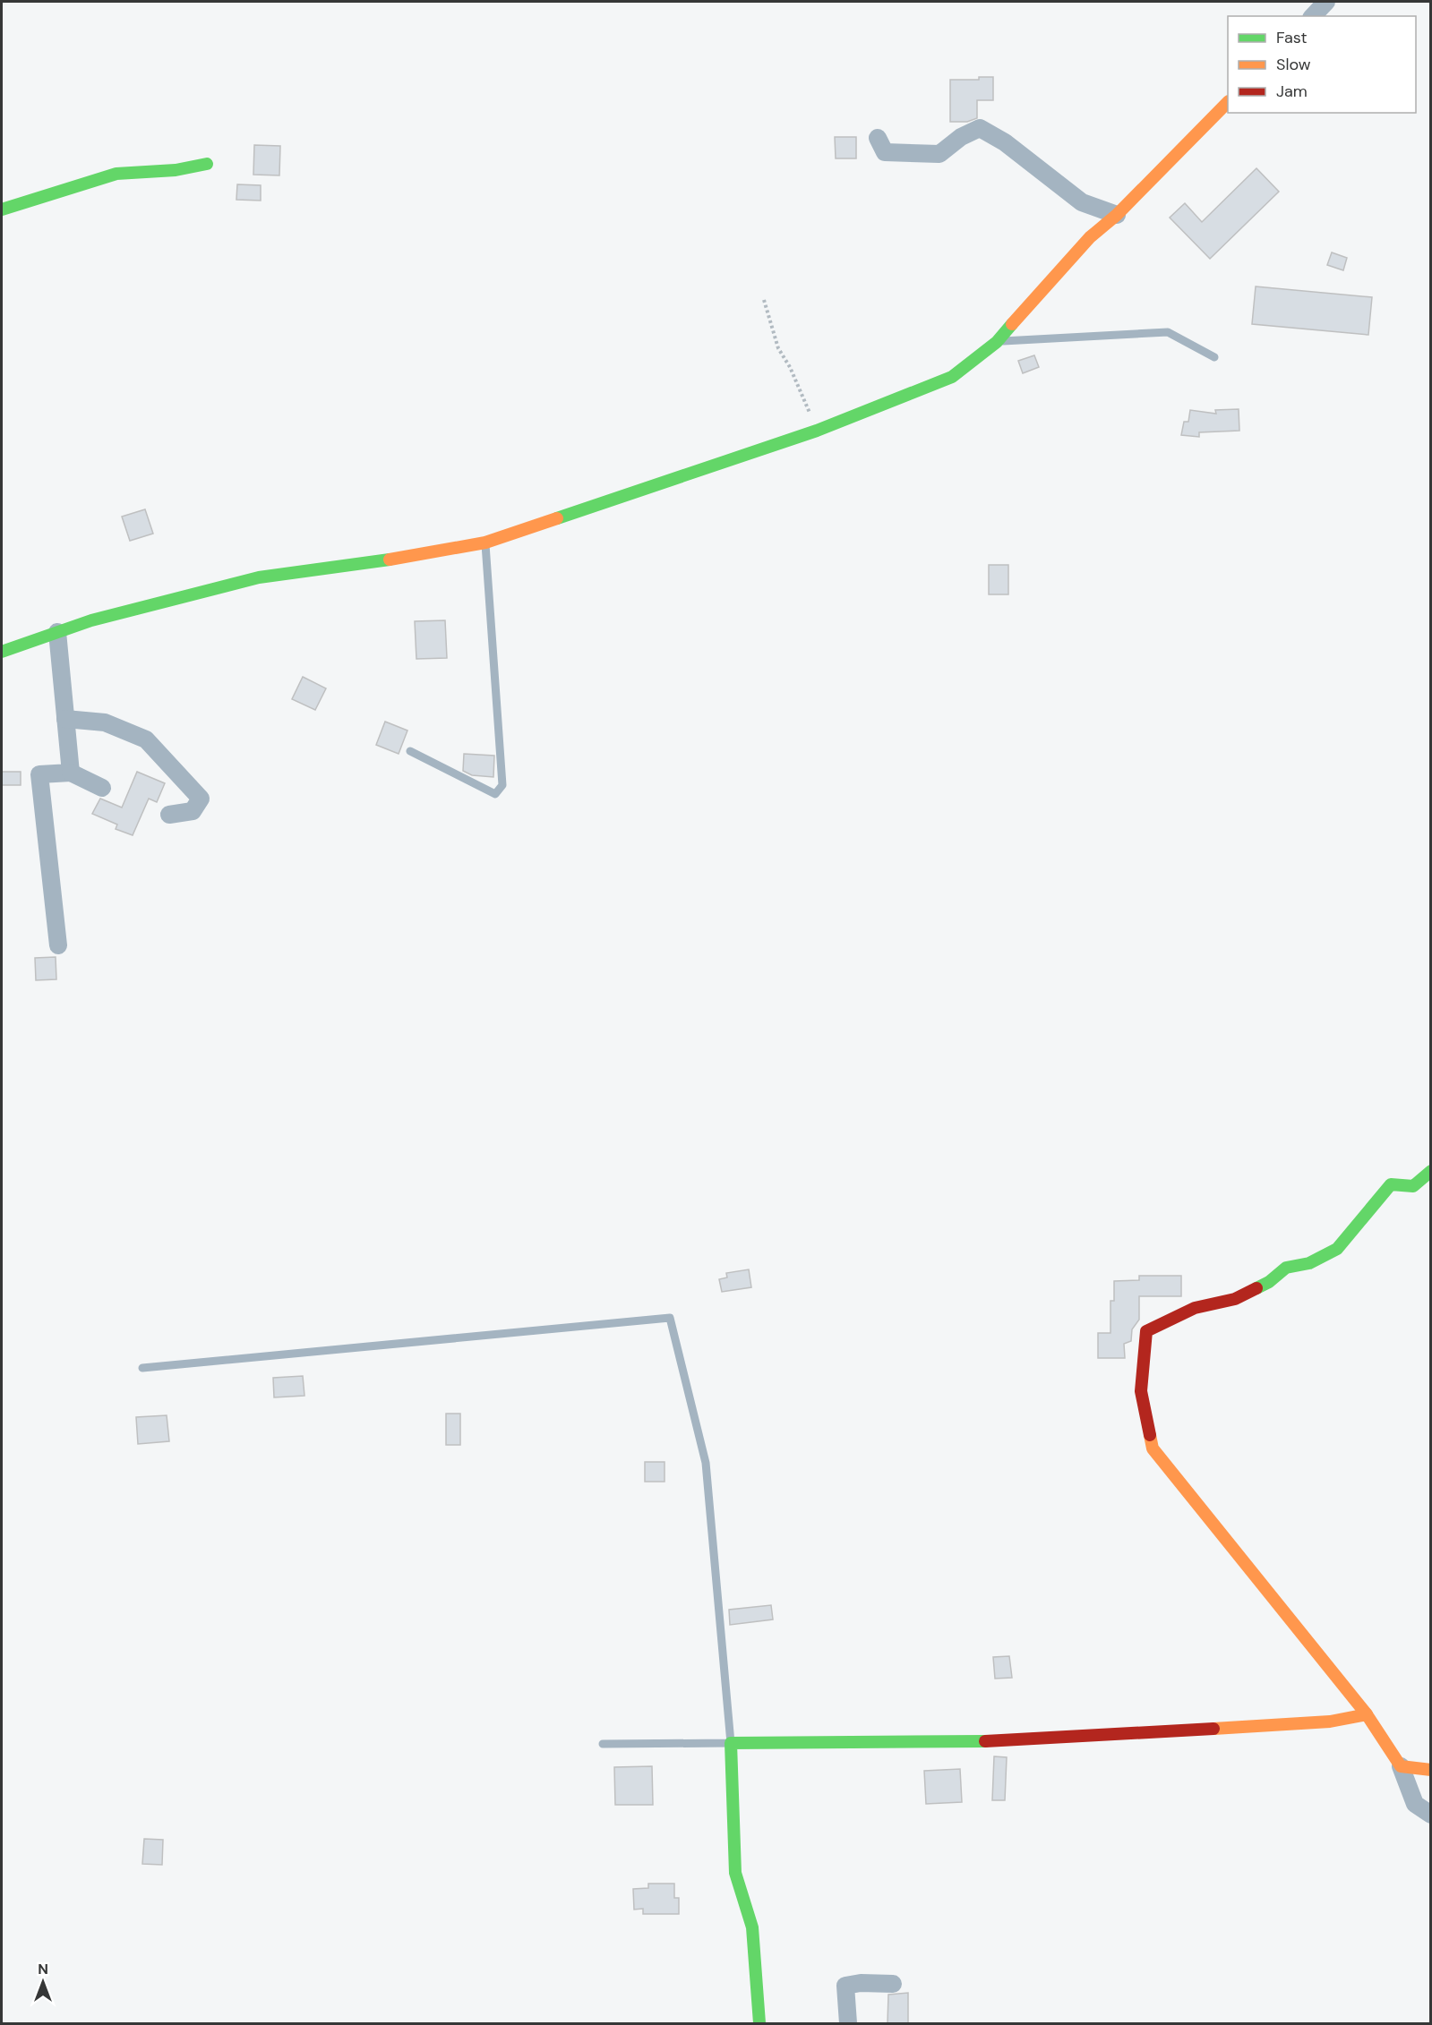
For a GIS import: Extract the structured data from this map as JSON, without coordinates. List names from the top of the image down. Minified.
{"legend":["Fast","Slow","Jam"],"north":"top"}
